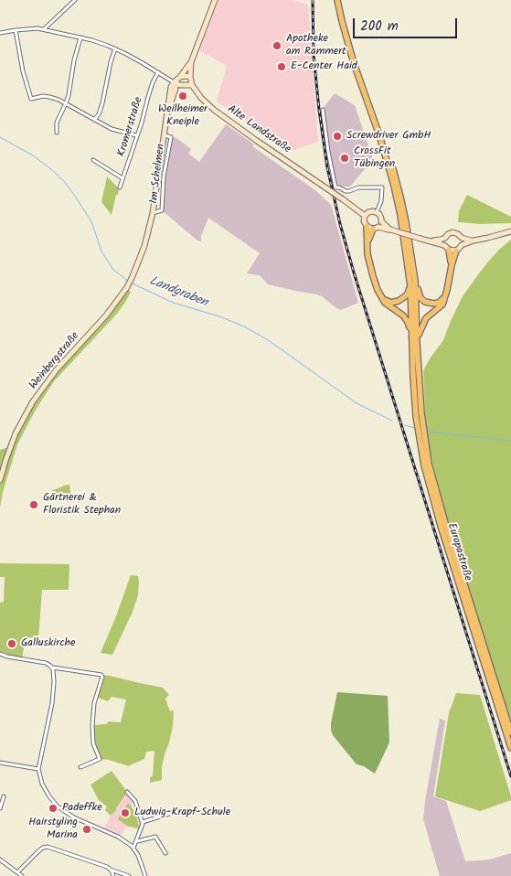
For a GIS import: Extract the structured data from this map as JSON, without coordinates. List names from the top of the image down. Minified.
{"streets":{"main road":["Europastraße"],"street":["Kromerstraße","Alte Landstraße","Im Schelmen","Weinbergstraße"]},"crossings":[["Im Schelmen","Weinbergstraße"]],"water":["Landgraben"],"places":["Apotheke am Rammert","E-Center Haid","Weilheimer Kneiple","Screwdriver GmbH","CrossFit Tübingen","Gärtnerei & Floristik Stephan","Galluskirche","Padeffke","Ludwig-Krapf-Schule","Hairstyling Marina"],"scale_bar":"200 m"}
